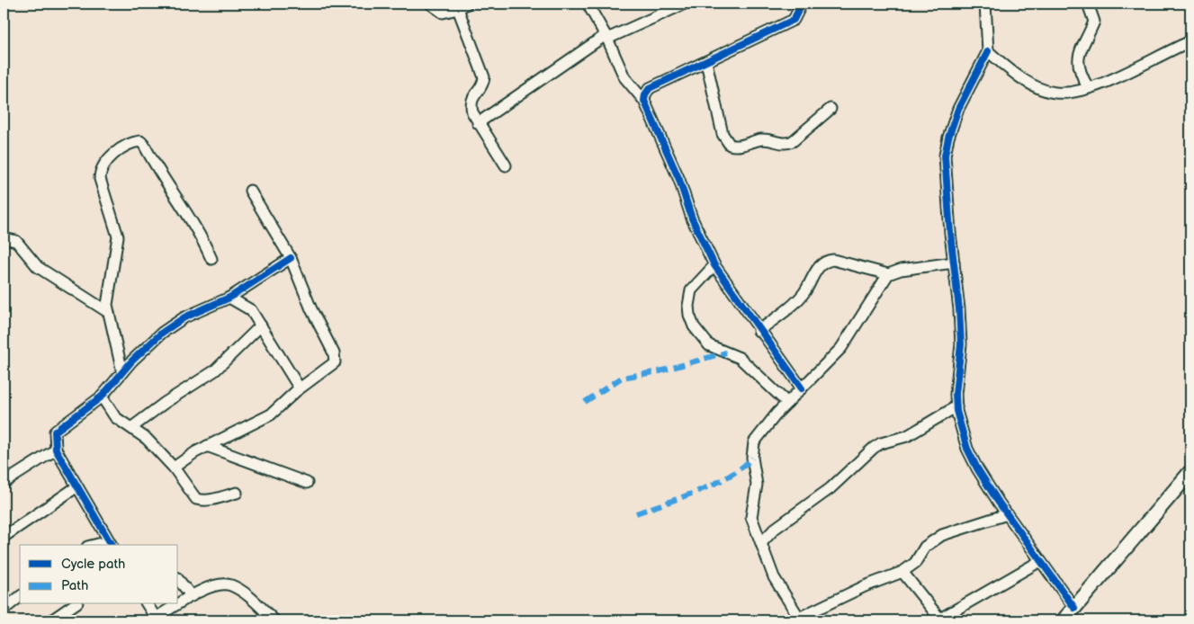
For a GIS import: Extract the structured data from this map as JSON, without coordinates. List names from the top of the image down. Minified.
{"legend":["Cycle path","Path"]}
